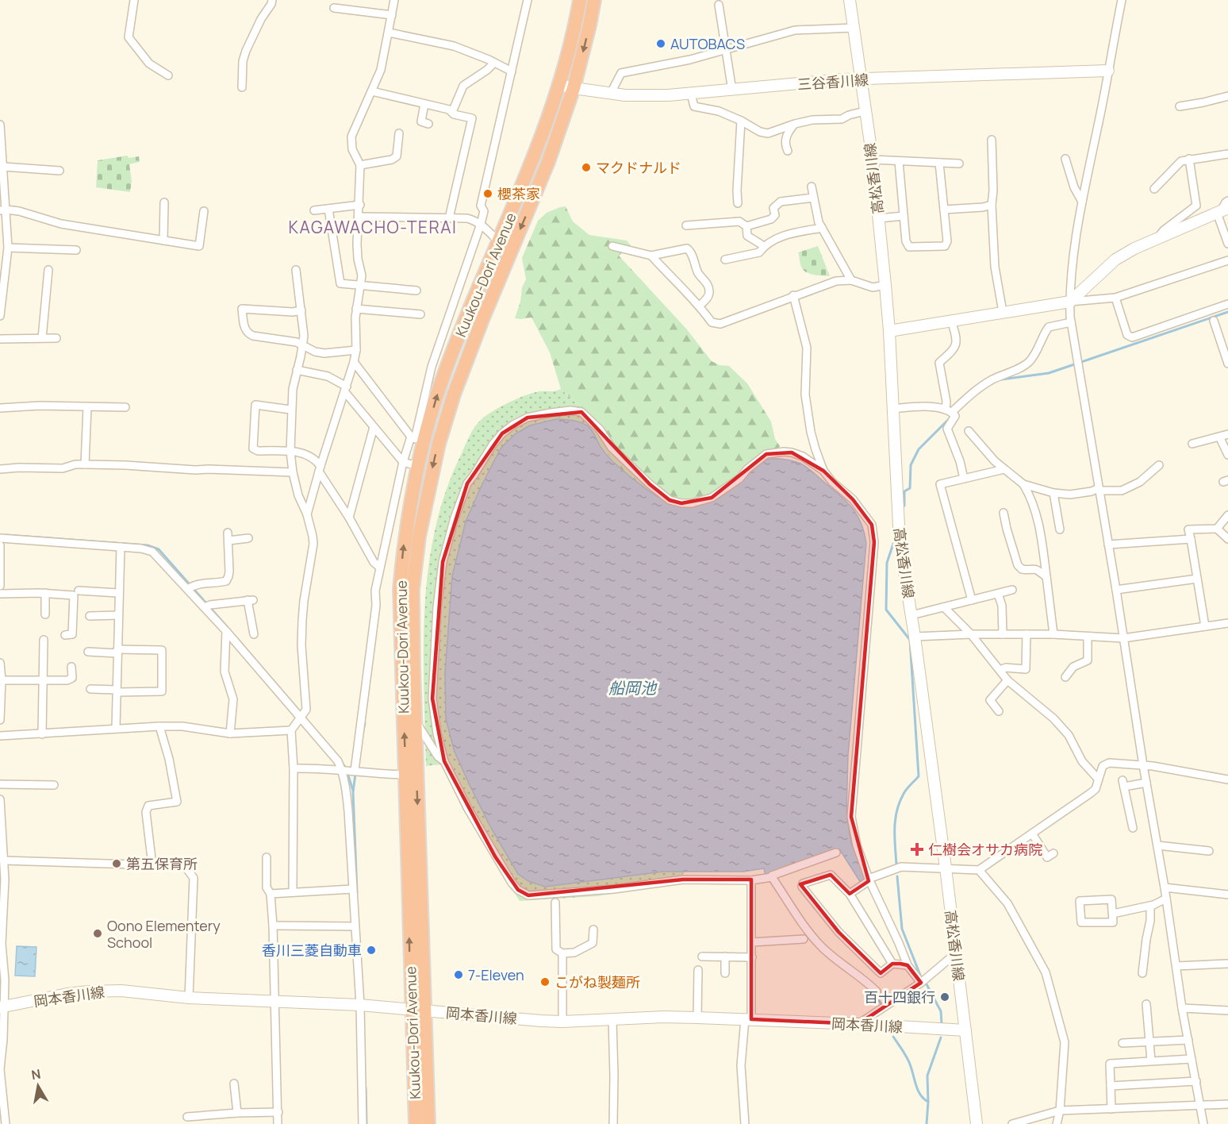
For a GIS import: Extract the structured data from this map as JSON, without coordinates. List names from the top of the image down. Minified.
{"streets":{"highway":["Kuukou-Dori Avenue"],"main road":["三谷香川線","高松香川線","岡本香川線"]},"crossings":[["三谷香川線","高松香川線"],["三谷香川線","Kuukou-Dori Avenue"],["高松香川線","岡本香川線"],["Kuukou-Dori Avenue","岡本香川線"]],"districts":["KAGAWACHO-TERAI"],"water":["船岡池"],"places":{"other":["AUTOBACS","マクドナルド","櫻茶家","第五保育所","Oono Elementery School","香川三菱自動車","7-Eleven","こがね製麺所","百十四銀行"],"health":["仁樹会オサカ病院"]},"north":"top"}
